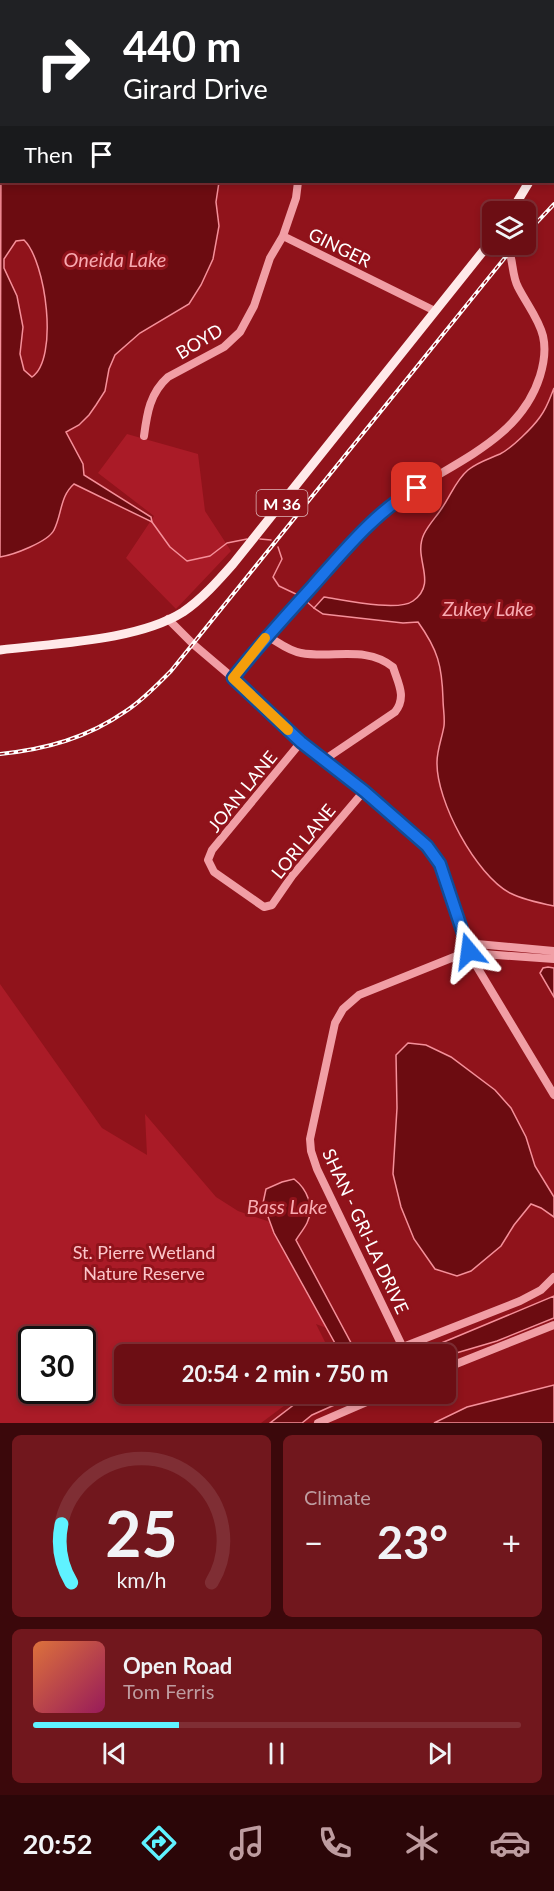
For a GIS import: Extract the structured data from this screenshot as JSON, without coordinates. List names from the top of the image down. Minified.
{"streets":{"main road":["M 36"],"street":["GINGER","BOYD","JOAN LANE","LORI LANE","SHAN - GRI-LA DRIVE"]},"crossings":[["GINGER","BOYD"],["GINGER","M 36"],["JOAN LANE","LORI LANE"]],"water":["Oneida Lake","Zukey Lake","Bass Lake"],"parks":["St. Pierre Wetland Nature Reserve"],"page":{"turn":["440 m","Girard Drive"],"then":"Then","limit":"30","trip":"20:54 · 2 min · 750 m","tile":"Climate","heat":["−","23°","+"],"song":["Open Road","Tom Ferris"],"tabs":"20:52","gauge":["25","km/h"]}}
